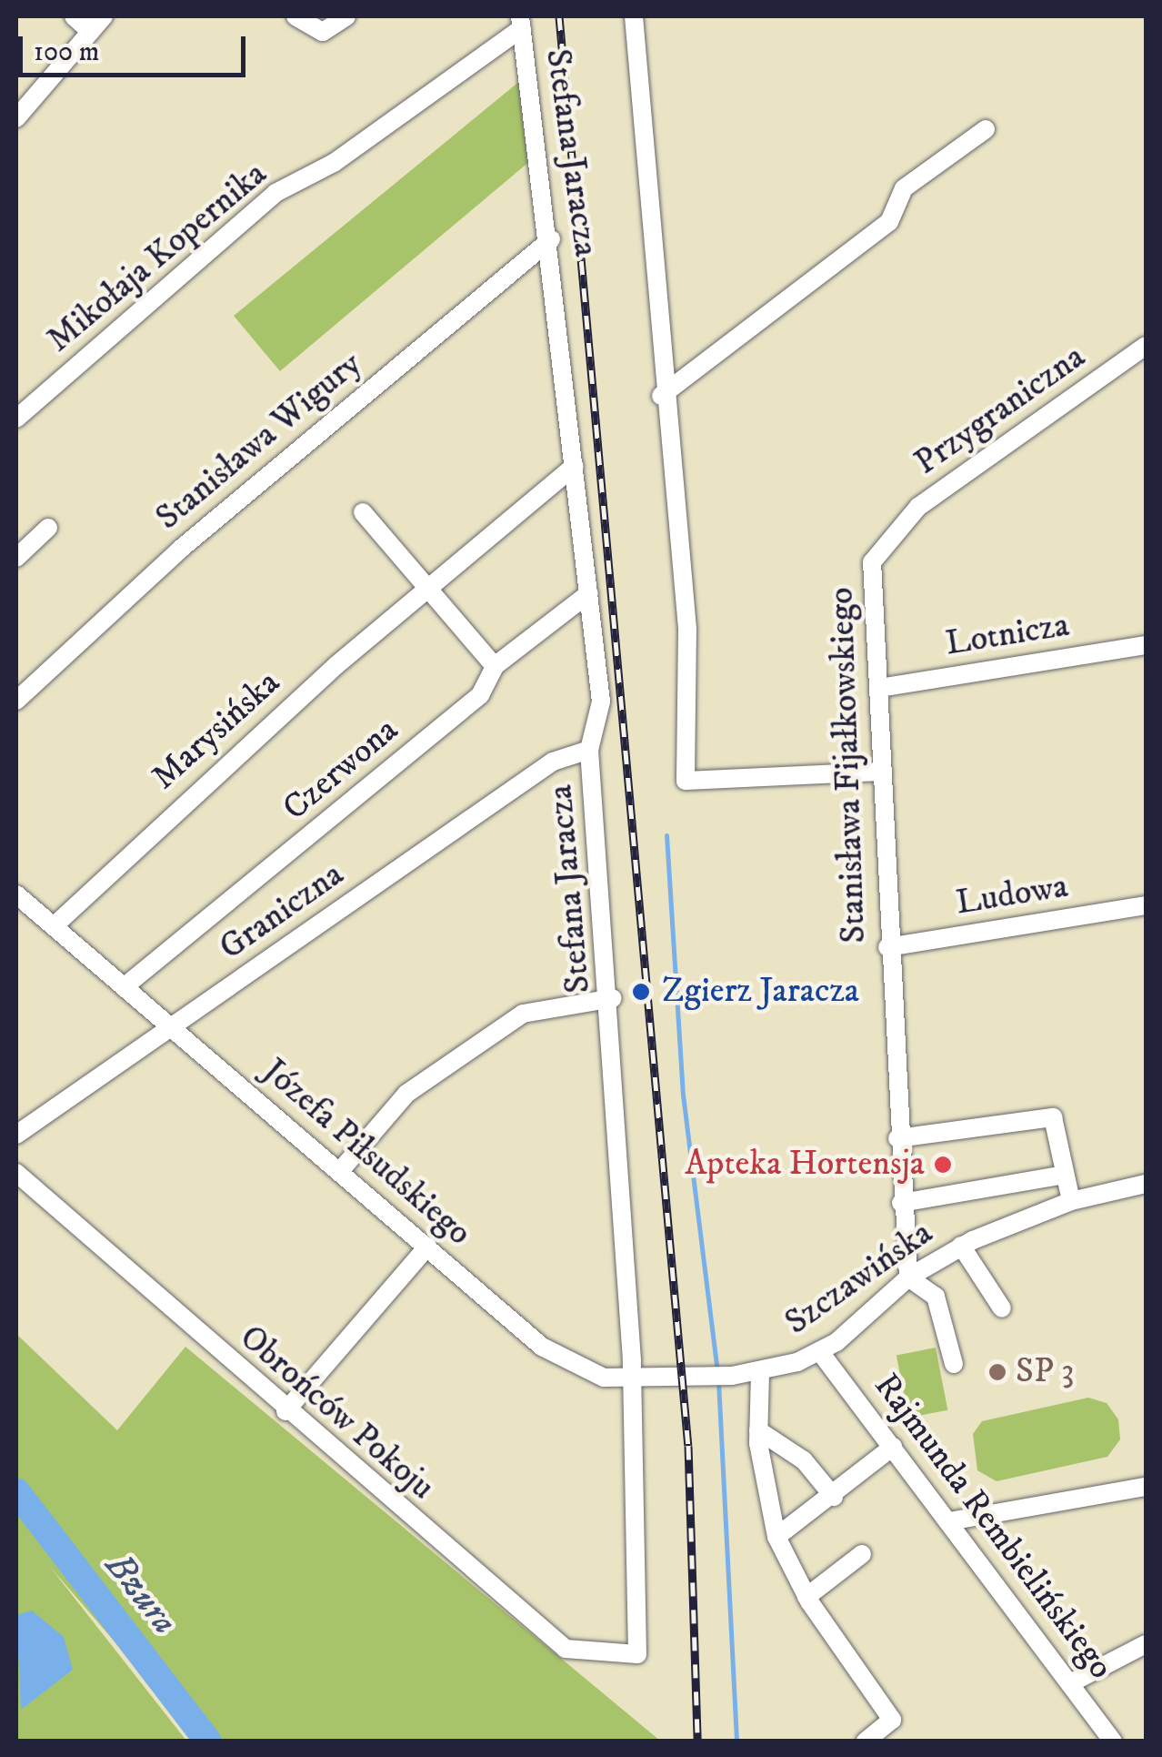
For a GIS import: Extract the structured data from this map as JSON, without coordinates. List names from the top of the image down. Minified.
{"streets":{"street":["Stefana Jaracza","Mikołaja Kopernika","Przygraniczna","Stanisława Wigury","Lotnicza","Marysińska","Stanisława Fijałkowskiego","Czerwona","Ludowa","Graniczna","Józefa Piłsudskiego","Szczawińska","Obrońców Pokoju","Rajmunda Rembielińskiego"]},"crossings":[["Stefana Jaracza","Mikołaja Kopernika"],["Stefana Jaracza","Stanisława Wigury"],["Stefana Jaracza","Marysińska"],["Stefana Jaracza","Czerwona"],["Stefana Jaracza","Graniczna"],["Stefana Jaracza","Józefa Piłsudskiego"],["Stefana Jaracza","Obrońców Pokoju"],["Przygraniczna","Stanisława Fijałkowskiego"],["Lotnicza","Stanisława Fijałkowskiego"],["Marysińska","Józefa Piłsudskiego"],["Stanisława Fijałkowskiego","Ludowa"],["Stanisława Fijałkowskiego","Szczawińska"],["Czerwona","Józefa Piłsudskiego"],["Graniczna","Józefa Piłsudskiego"],["Józefa Piłsudskiego","Szczawińska"],["Szczawińska","Rajmunda Rembielińskiego"]],"water":["Bzura"],"places":["Zgierz Jaracza","Apteka Hortensja","SP 3"],"scale_bar":"100 m"}
